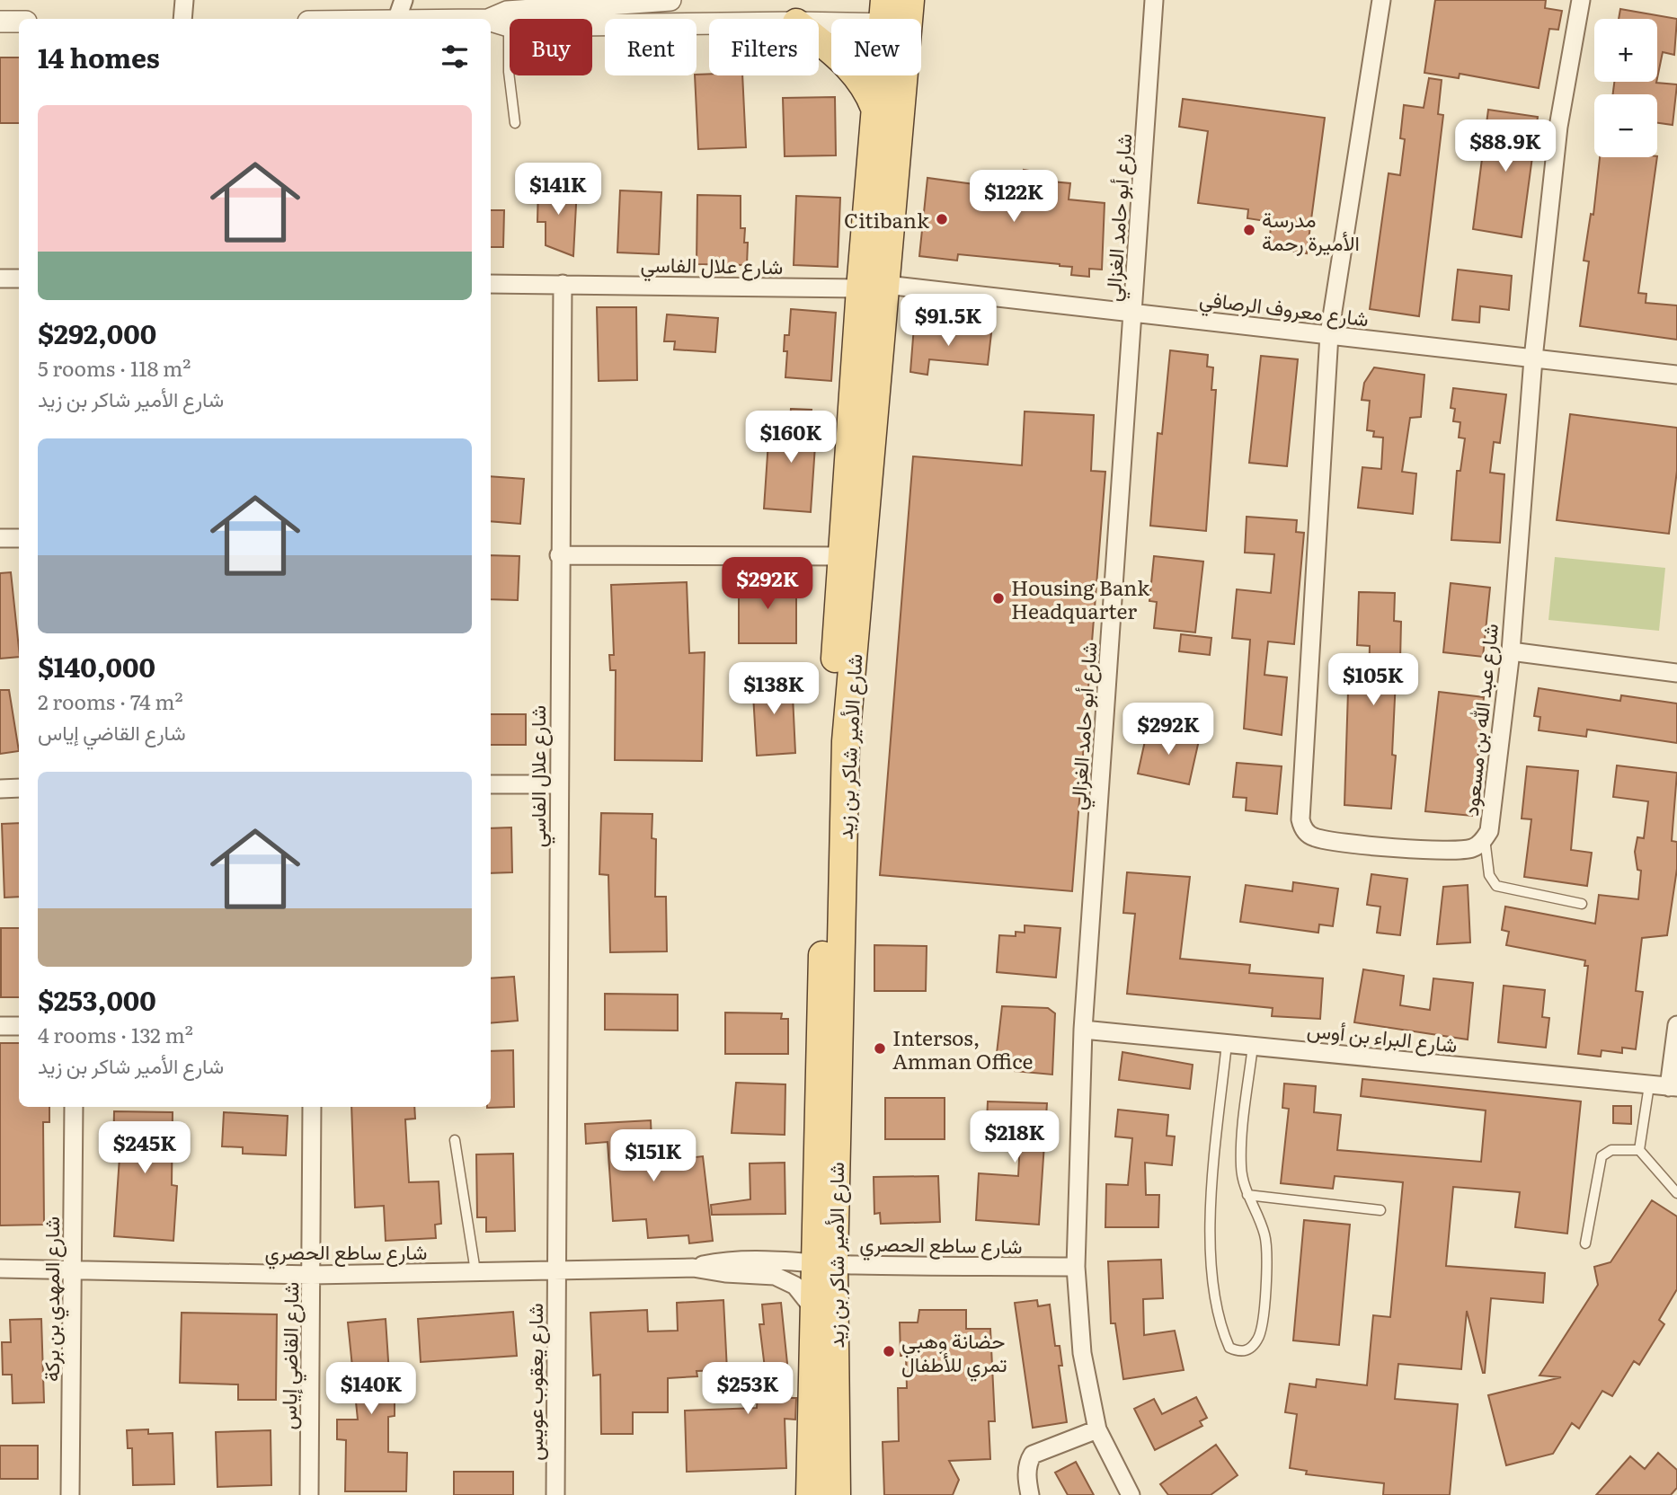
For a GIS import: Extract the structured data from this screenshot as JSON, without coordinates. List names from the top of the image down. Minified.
{"streets":{"main road":["شارع الأمير شاكر بن زيد"],"street":["شارع أبو حامد الغزالي","شارع علال الفاسي","شارع معروف الرصافي","شارع عبد الله بن مسعود","شارع البراء بن أوس","شارع ساطع الحصري","شارع المهدي بن بركة","شارع القاضي إياس","شارع يعقوب عويس"]},"crossings":[["شارع أبو حامد الغزالي","شارع معروف الرصافي"],["شارع أبو حامد الغزالي","شارع البراء بن أوس"],["شارع أبو حامد الغزالي","شارع ساطع الحصري"],["شارع علال الفاسي","شارع معروف الرصافي"],["شارع علال الفاسي","شارع الأمير شاكر بن زيد"],["شارع علال الفاسي","شارع ساطع الحصري"],["شارع علال الفاسي","شارع يعقوب عويس"],["شارع معروف الرصافي","شارع عبد الله بن مسعود"],["شارع معروف الرصافي","شارع الأمير شاكر بن زيد"],["شارع الأمير شاكر بن زيد","شارع ساطع الحصري"],["شارع ساطع الحصري","شارع المهدي بن بركة"],["شارع ساطع الحصري","شارع القاضي إياس"],["شارع ساطع الحصري","شارع يعقوب عويس"]],"places":["Citibank","مدرسة الأميرة رحمة","Housing Bank Headquarter","Intersos, Amman Office","حضانة وهبي تمري للأطفال"],"page":{"map_buttons":["+","−"],"chip":["Buy","Rent","Filters","New"],"heading":"14 homes","list":[{"name":"$292,000","note":"5 rooms · 118 m² · شارع الأمير شاكر بن زيد"},{"name":"$140,000","note":"2 rooms · 74 m² · شارع القاضي إياس"},{"name":"$253,000","note":"4 rooms · 132 m² · شارع الأمير شاكر بن زيد"}],"price":["$88.9K","$141K","$122K","$91.5K","$160K","$292K","$105K","$138K","$292K","$218K","$245K","$151K","$140K","$253K"]}}
